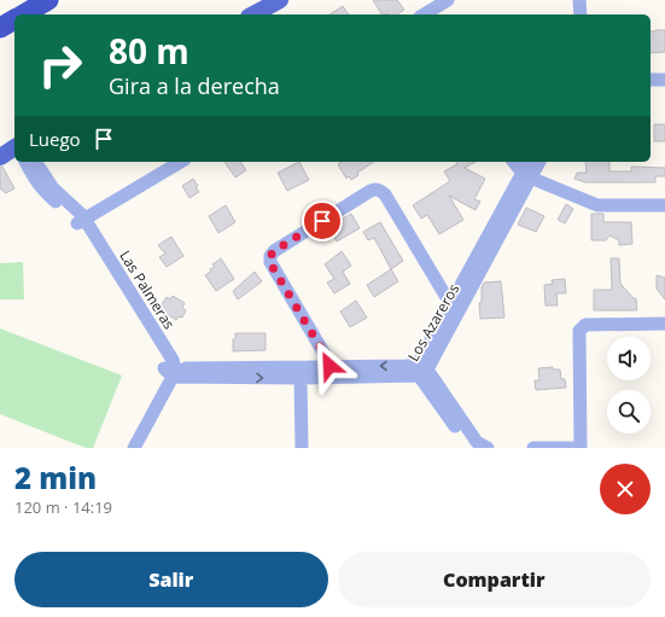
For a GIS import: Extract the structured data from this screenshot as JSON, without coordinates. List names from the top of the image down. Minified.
{"streets":{"street":["Las Palmeras","Los Azareros"]},"crossings":[["Las Palmeras","Los Azareros"]],"page":{"turn":["80 m","Gira a la derecha"],"then":"Luego","heading":["2 min","120 m · 14:19"],"buttons":["Salir","Compartir"]}}
